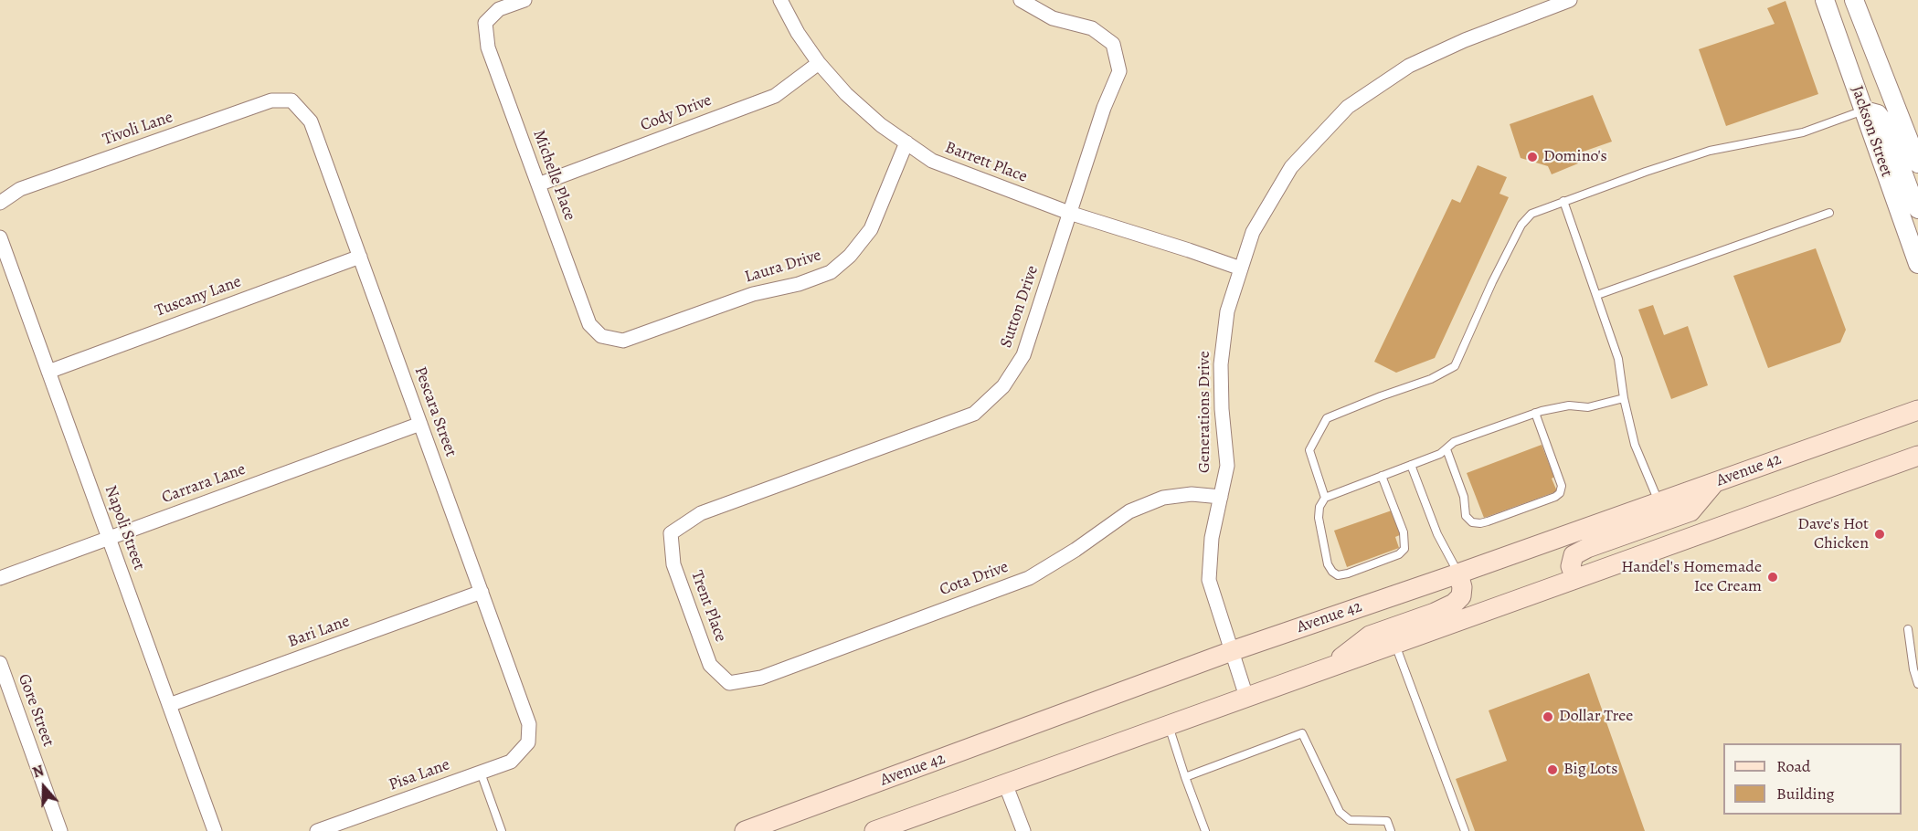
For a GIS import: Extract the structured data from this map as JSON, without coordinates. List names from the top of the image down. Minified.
{"streets":{"main road":["Avenue 42"],"street":["Cody Drive","Tivoli Lane","Jackson Street","Barrett Place","Michelle Place","Laura Drive","Tuscany Lane","Sutton Drive","Pescara Street","Generations Drive","Carrara Lane","Napoli Street","Cota Drive","Trent Place","Bari Lane","Gore Street","Pisa Lane"]},"crossings":[["Cody Drive","Barrett Place"],["Cody Drive","Michelle Place"],["Tivoli Lane","Pescara Street"],["Barrett Place","Laura Drive"],["Barrett Place","Sutton Drive"],["Barrett Place","Generations Drive"],["Michelle Place","Laura Drive"],["Tuscany Lane","Pescara Street"],["Tuscany Lane","Napoli Street"],["Sutton Drive","Trent Place"],["Pescara Street","Carrara Lane"],["Pescara Street","Bari Lane"],["Pescara Street","Pisa Lane"],["Generations Drive","Avenue 42"],["Generations Drive","Cota Drive"],["Carrara Lane","Napoli Street"],["Napoli Street","Bari Lane"],["Cota Drive","Trent Place"]],"places":["Domino's","Dave's Hot Chicken","Handel's Homemade Ice Cream","Dollar Tree","Big Lots"],"legend":["Road","Building"],"north":"top"}
